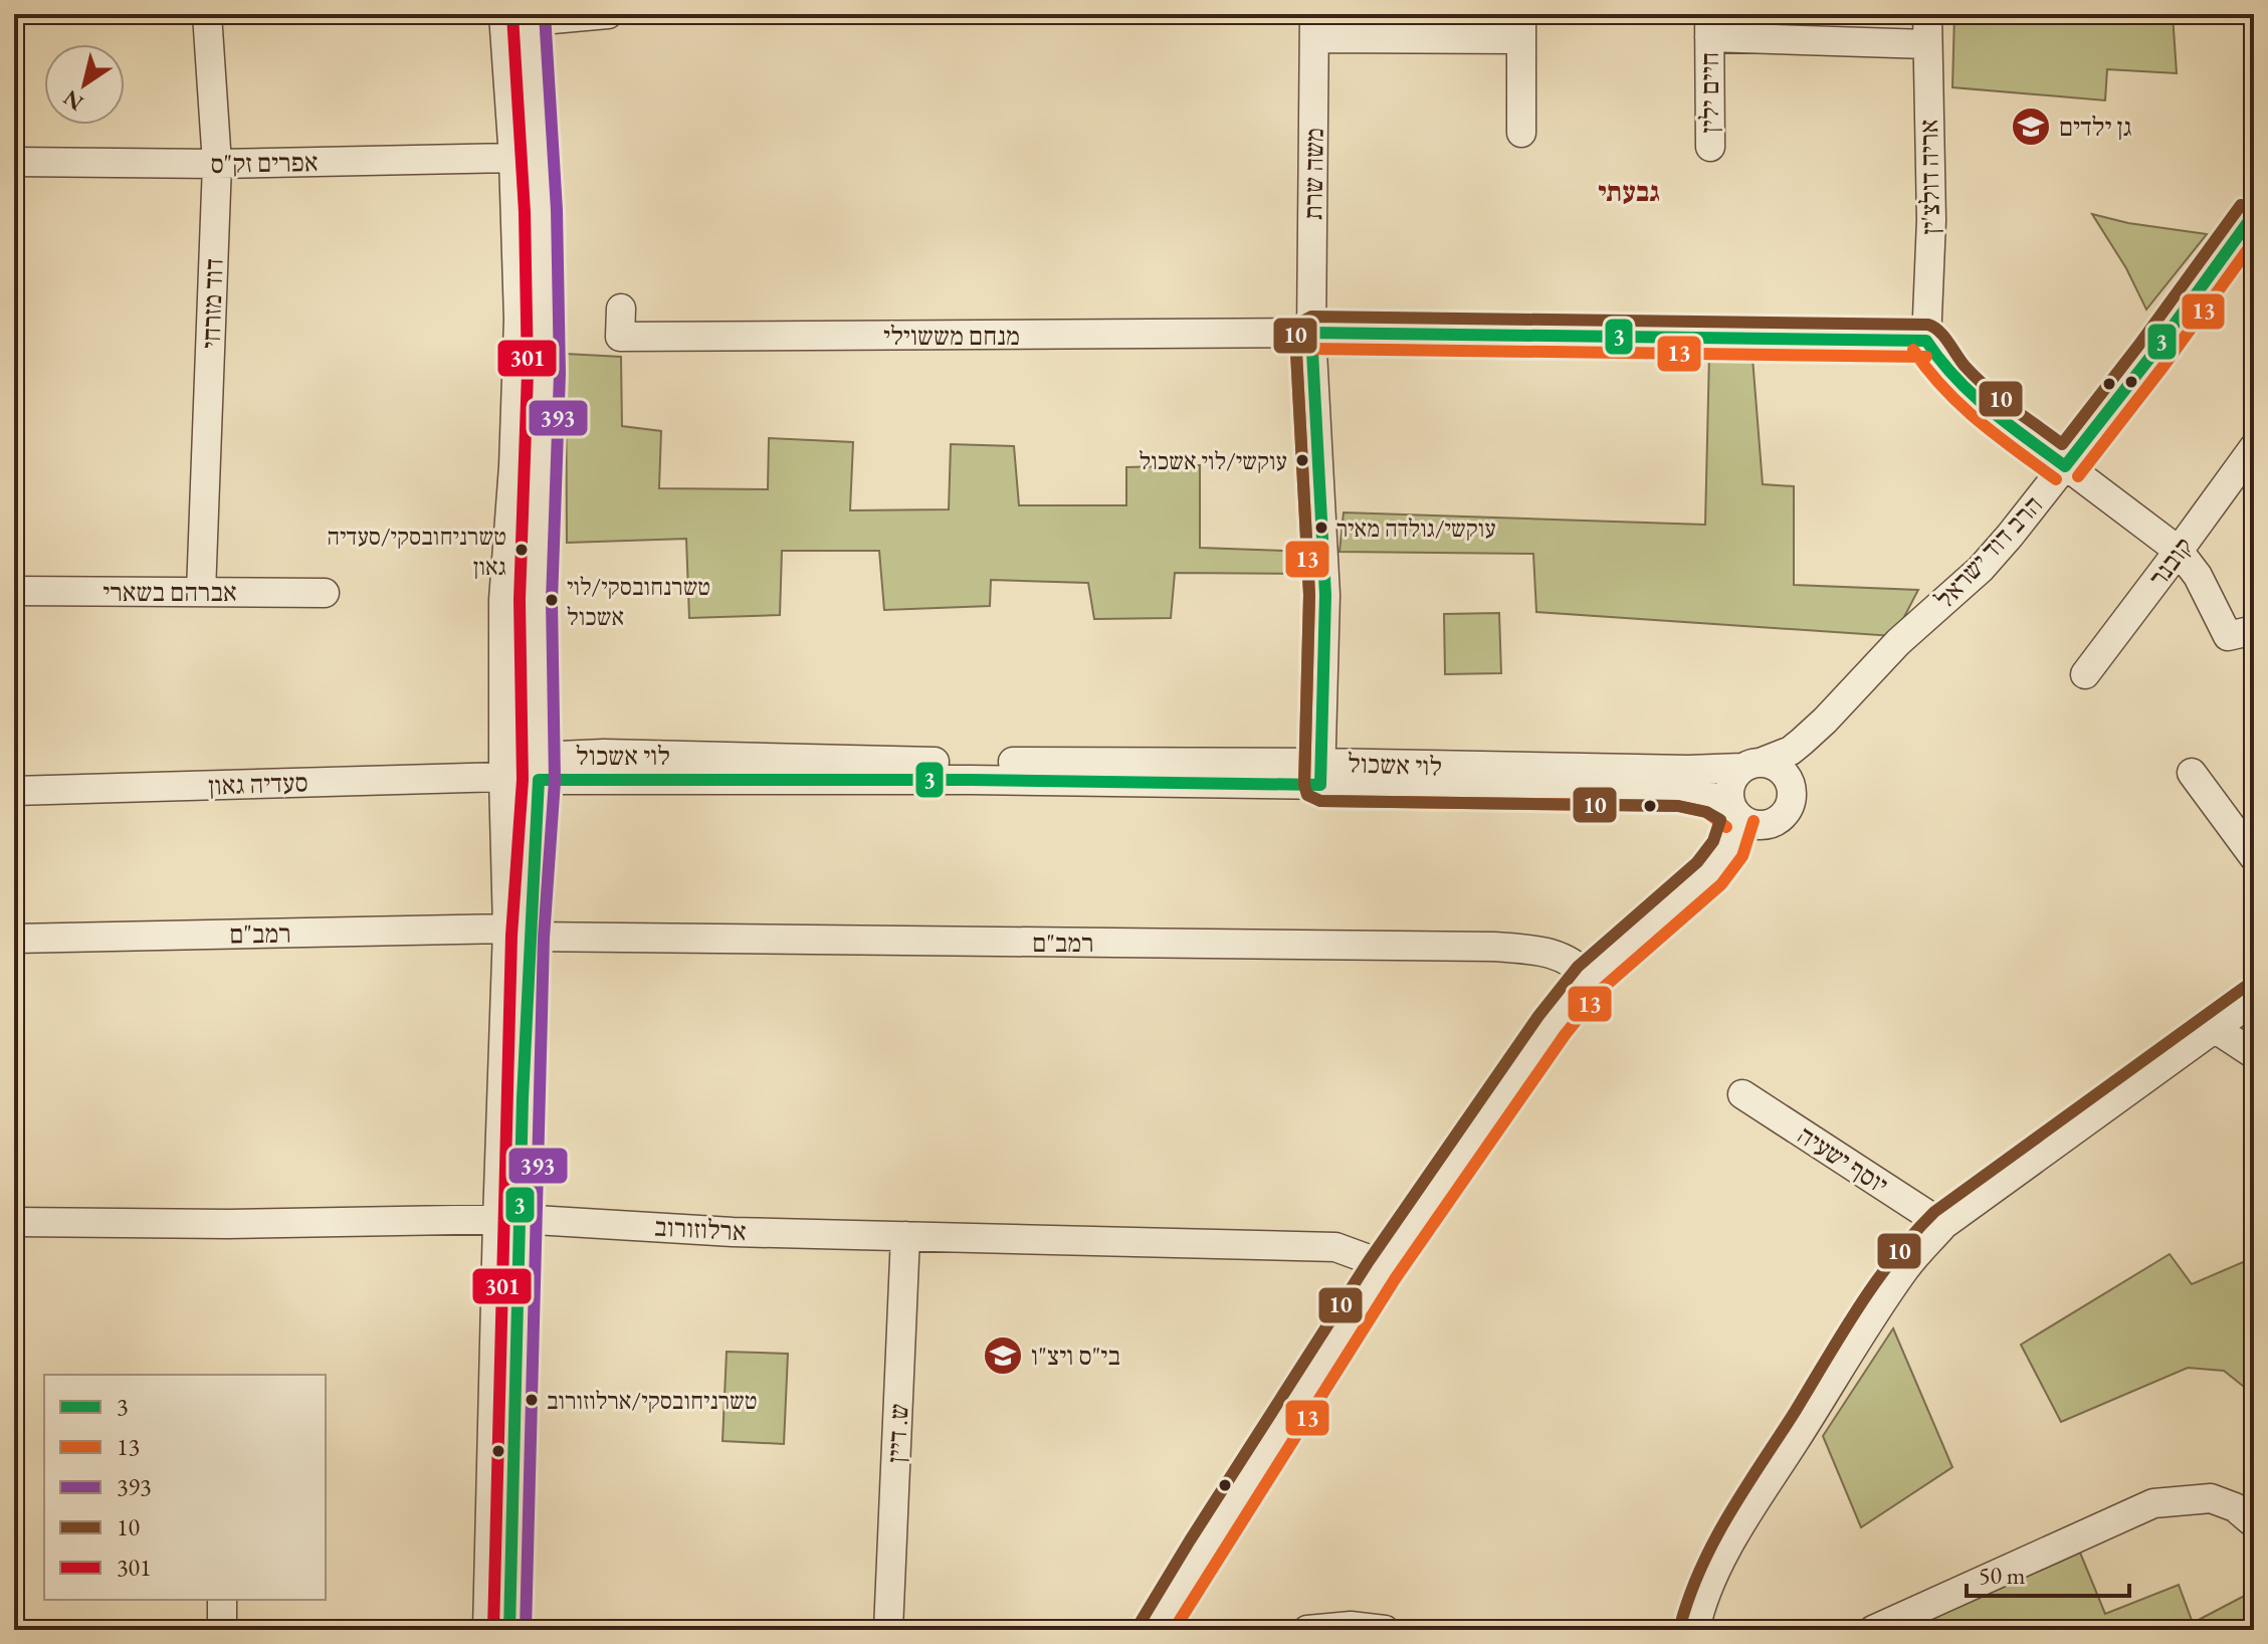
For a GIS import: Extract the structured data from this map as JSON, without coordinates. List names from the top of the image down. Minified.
{"streets":{"street":["חיים ילין","אפרים זק\"ס","משה שרת","אריה דולצ'ין","דוד מזרחי","מנחם מששוילי","הרב דוד ישראל","קובנר","אברהם בשארי","לוי אשכול","סעדיה גאון","רמב\"ם","יוסף ישעיה","ארלוזורוב","ש. דיין"]},"crossings":[["חיים ילין","אריה דולצ'ין"],["אפרים זק\"ס","דוד מזרחי"],["משה שרת","מנחם מששוילי"],["משה שרת","לוי אשכול"],["דוד מזרחי","אברהם בשארי"],["הרב דוד ישראל","לוי אשכול"],["לוי אשכול","סעדיה גאון"],["ארלוזורוב","ש. דיין"]],"districts":["גבעתי"],"places":{"school or university":["גן ילדים","בי\"ס ויצ\"ו"],"other":["עוקשי/לוי אשכול","עוקשי/גולדה מאיר","טשרניחובסקי/סעדיה גאון","טשרנחובסקי/לוי אשכול","טשרניחובסקי/ארלוזורוב"]},"lines":["transit line 393","transit line 301","transit line 10","transit line 3","transit line 13"],"legend":["3","13","393","10","301"],"scale_bar":"50 m","north":"bottom left"}
